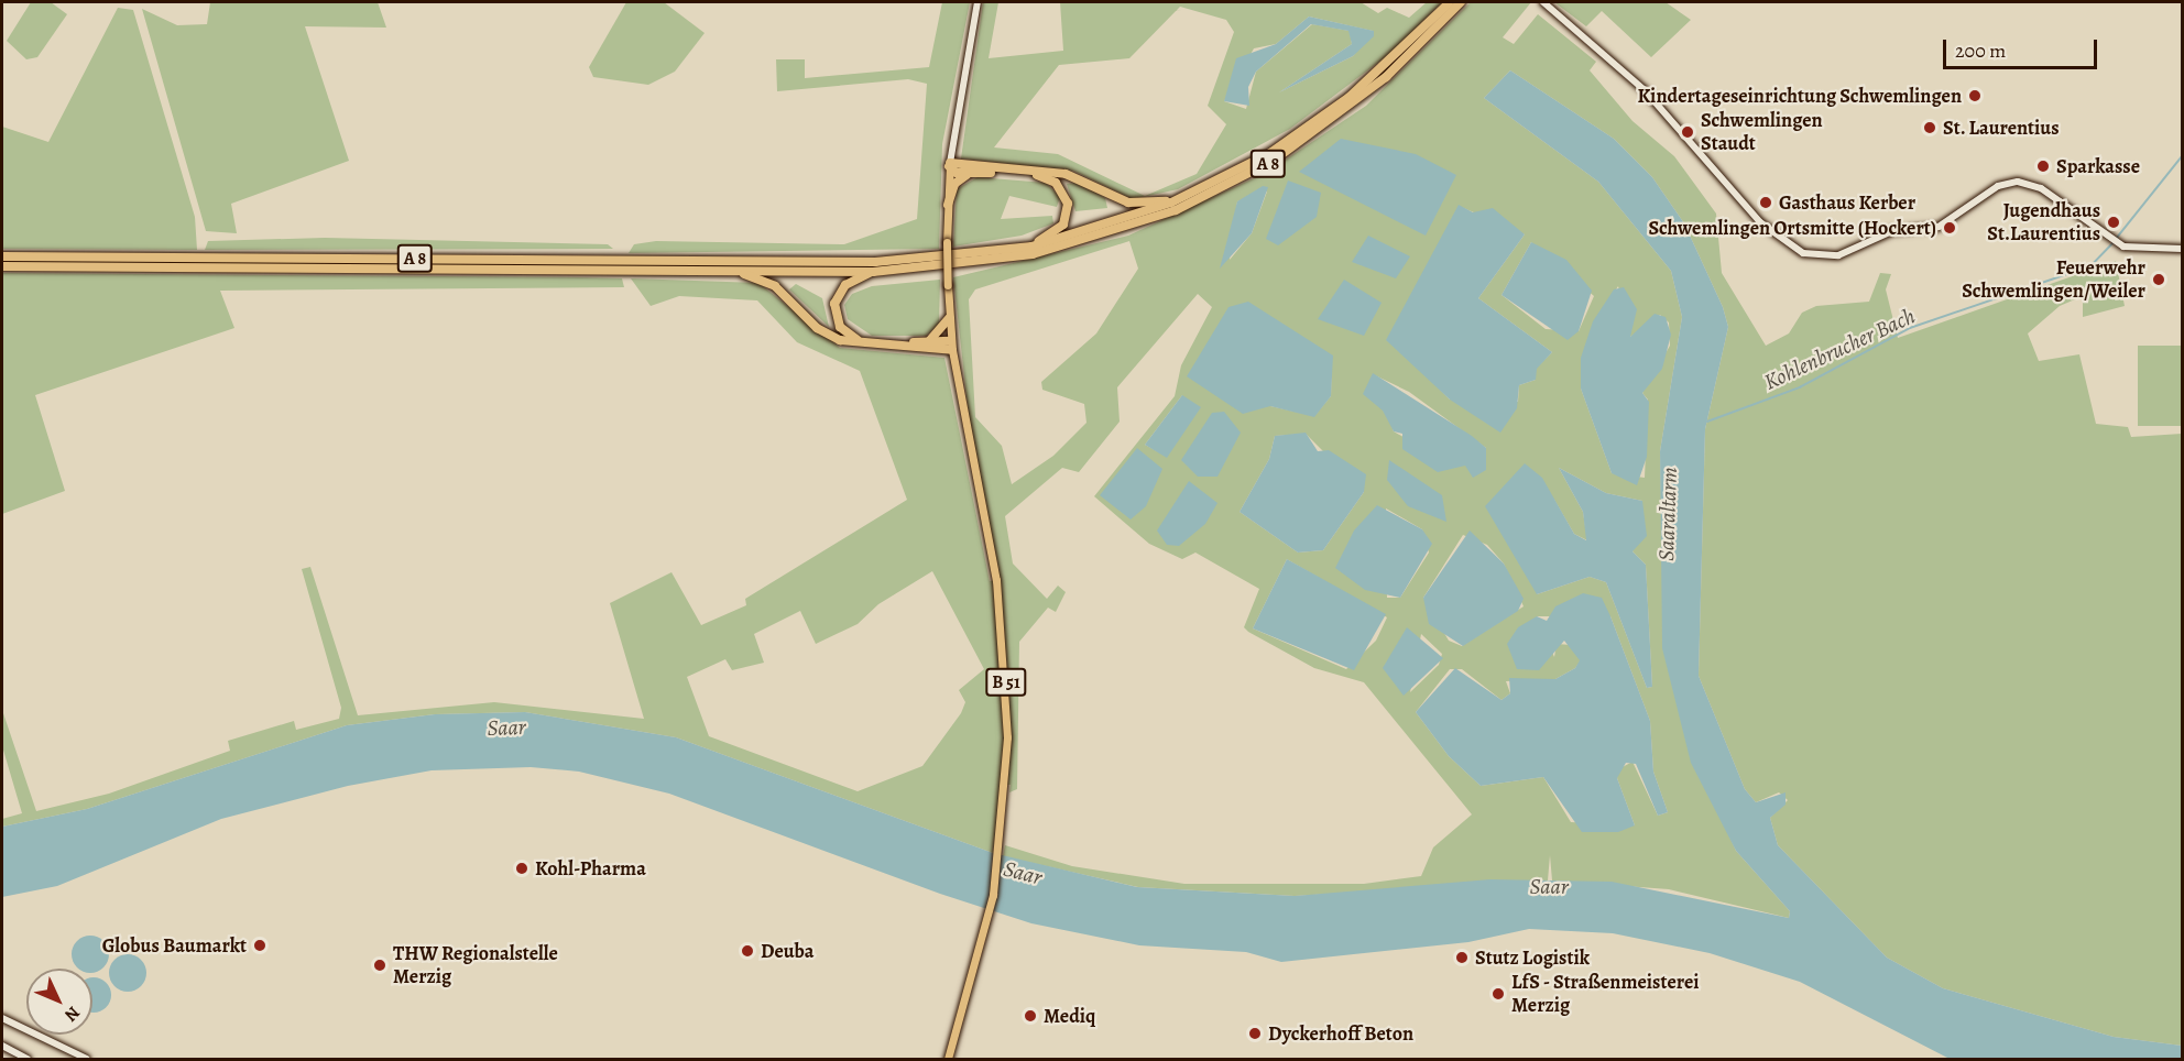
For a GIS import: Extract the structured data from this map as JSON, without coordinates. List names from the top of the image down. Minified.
{"streets":{"highway":["A 8"],"main road":["B 51"]},"water":["Kohlenbrucher Bach","Saaraltarm","Saar"],"places":["Kindertageseinrichtung Schwemlingen","St. Laurentius","Schwemlingen Staudt","Sparkasse","Gasthaus Kerber","Jugendhaus St.Laurentius","Schwemlingen Ortsmitte (Hockert)","Feuerwehr Schwemlingen/Weiler","Kohl-Pharma","Globus Baumarkt","Deuba","Stutz Logistik","THW Regionalstelle Merzig","LfS - Straßenmeisterei Merzig","Mediq","Dyckerhoff Beton"],"scale_bar":"200 m","north":"bottom right"}
